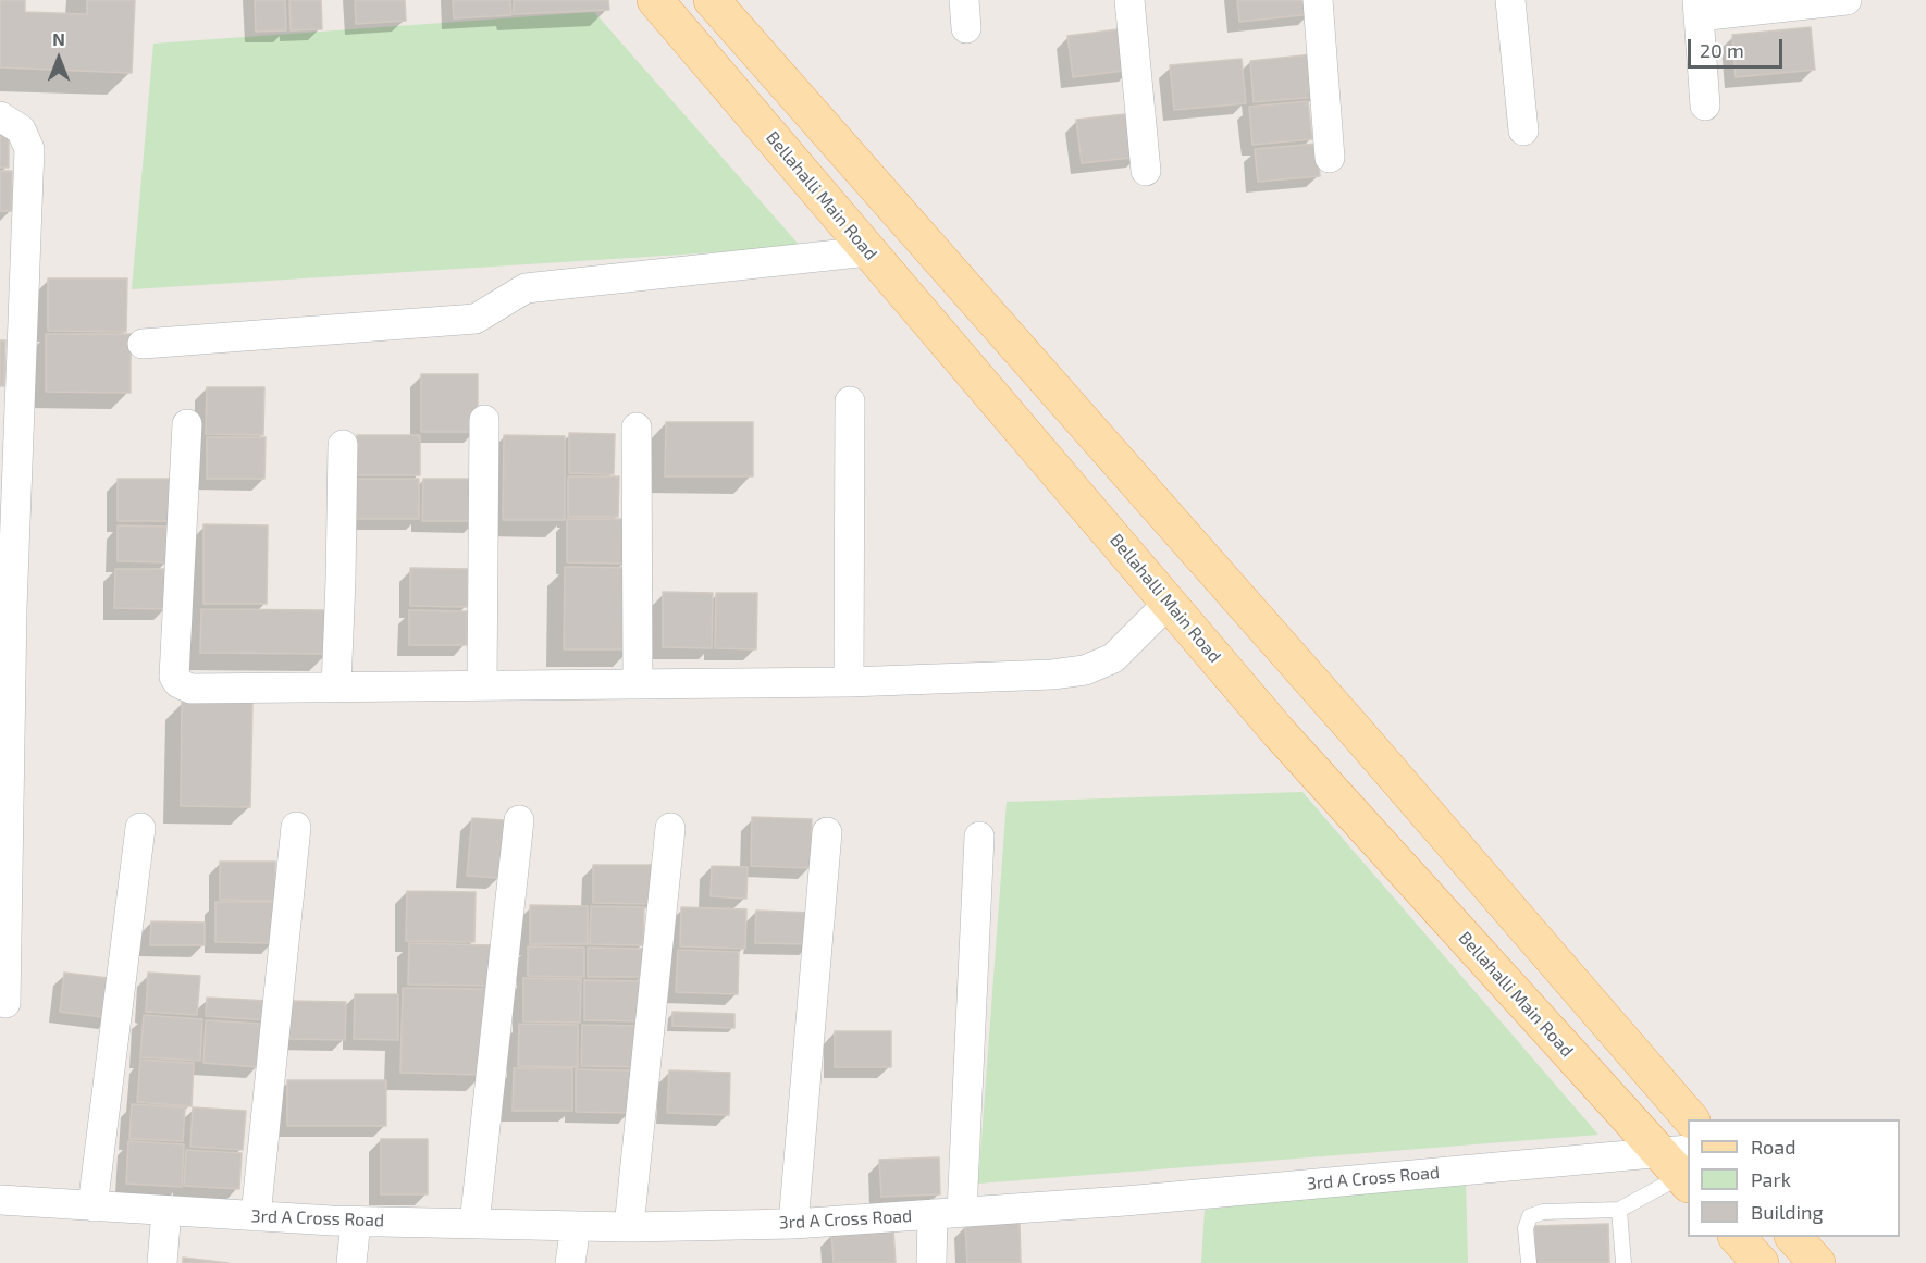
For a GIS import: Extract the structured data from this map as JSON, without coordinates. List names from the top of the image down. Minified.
{"streets":{"main road":["Bellahalli Main Road"],"street":["3rd A Cross Road"]},"crossings":[["Bellahalli Main Road","3rd A Cross Road"]],"legend":["Road","Park","Building"],"scale_bar":"20 m","north":"top"}
